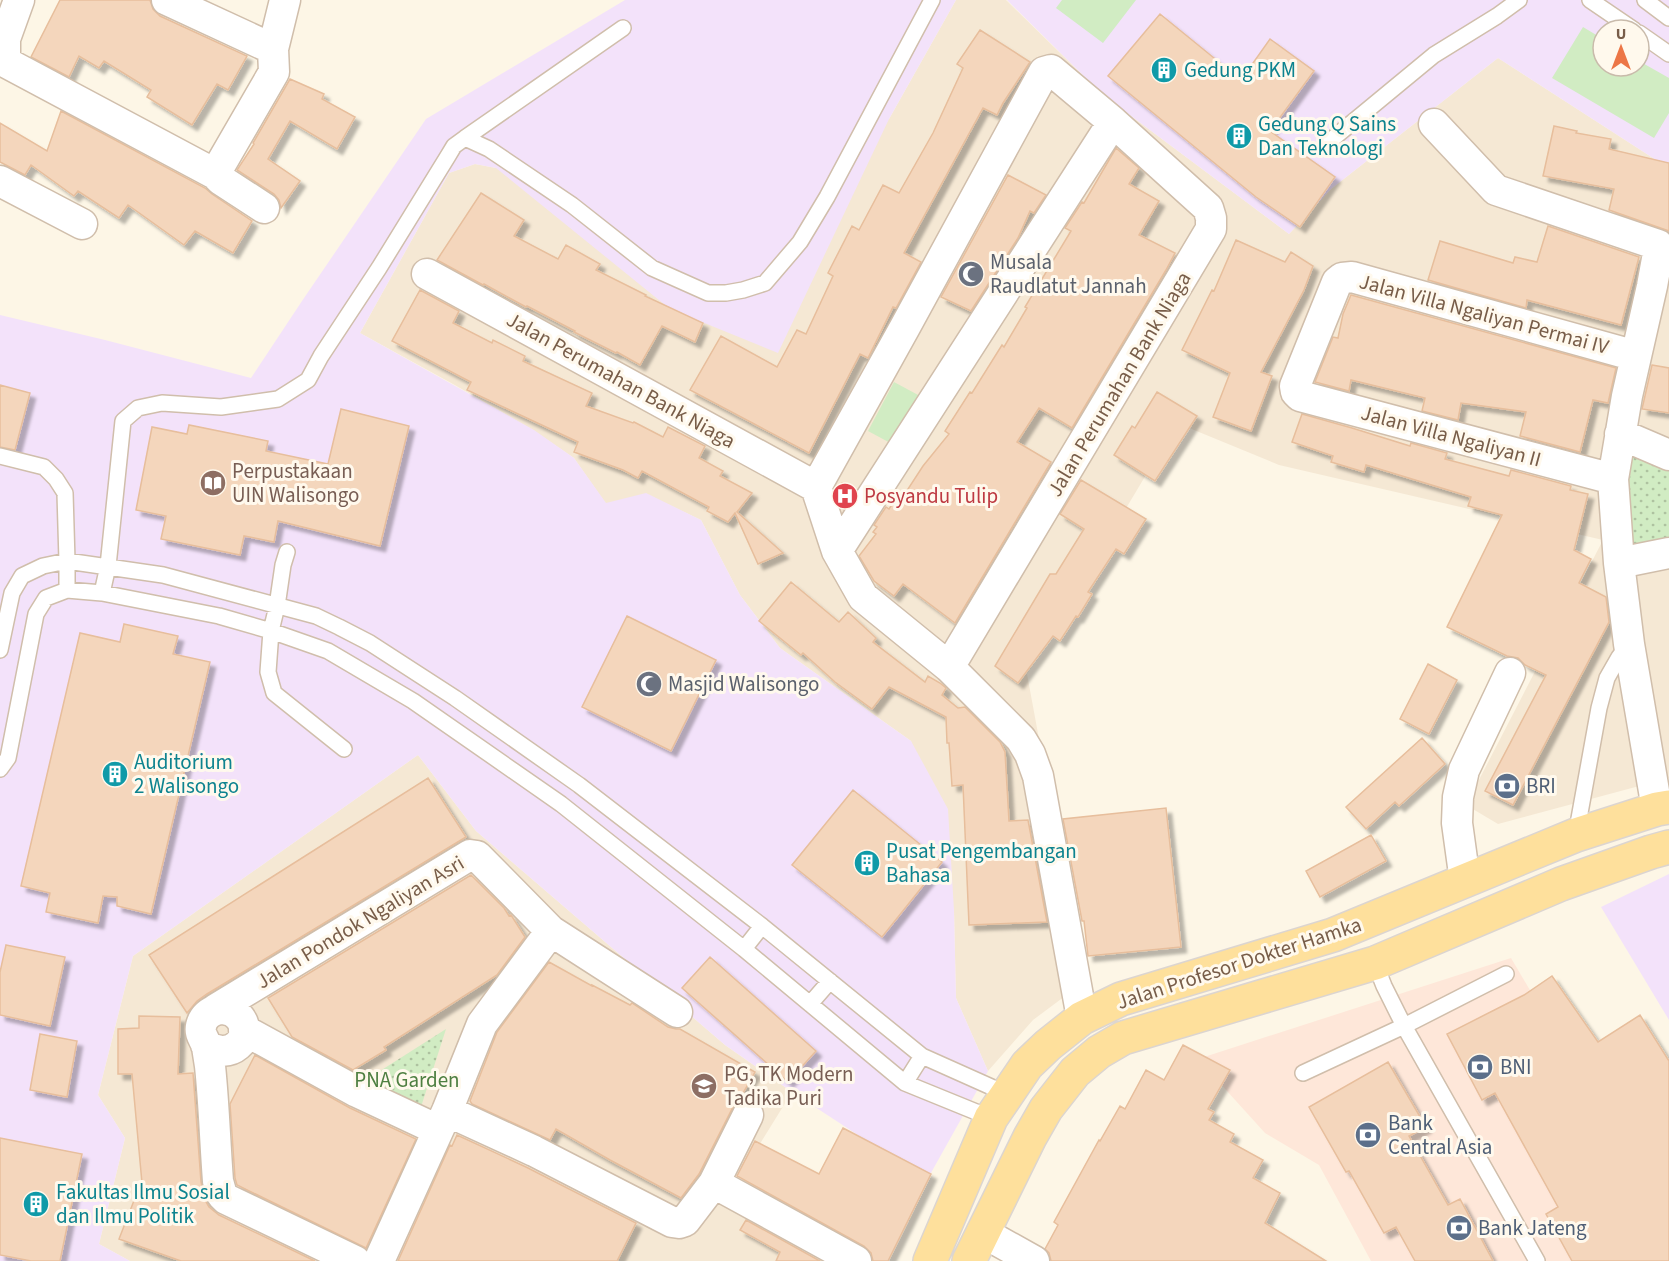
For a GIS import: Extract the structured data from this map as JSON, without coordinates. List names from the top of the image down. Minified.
{"streets":{"main road":["Jalan Profesor Dokter Hamka"],"street":["Jalan Villa Ngaliyan Permai IV","Jalan Perumahan Bank Niaga","Jalan Villa Ngaliyan II","Jalan Pondok Ngaliyan Asri"]},"crossings":[["Jalan Villa Ngaliyan Permai IV","Jalan Villa Ngaliyan II"]],"parks":["PNA Garden"],"places":{"building":["Gedung PKM","Gedung Q Sains Dan Teknologi","Auditorium 2 Walisongo","Pusat Pengembangan Bahasa","Fakultas Ilmu Sosial dan Ilmu Politik"],"mosque":["Musala Raudlatut Jannah","Masjid Walisongo"],"library":["Perpustakaan UIN Walisongo"],"hospital":["Posyandu Tulip"],"bank":["BRI","BNI","Bank Central Asia","Bank Jateng"],"school or university":["PG, TK Modern Tadika Puri"]},"north":"top"}
